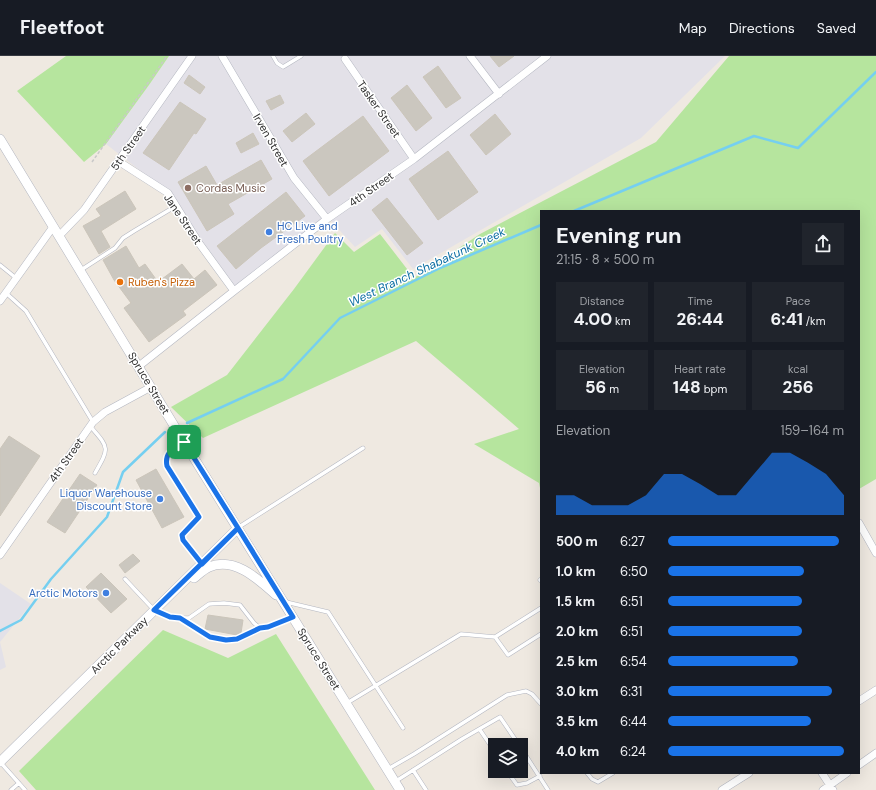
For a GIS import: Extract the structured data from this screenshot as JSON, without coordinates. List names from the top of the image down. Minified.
{"streets":{"street":["Tasker Street","Irven Street","5th Street","4th Street","Jane Street","Spruce Street","Arctic Parkway"]},"crossings":[["Tasker Street","4th Street"],["Irven Street","4th Street"],["5th Street","Jane Street"],["5th Street","Spruce Street"],["4th Street","Jane Street"],["4th Street","Spruce Street"],["Spruce Street","Arctic Parkway"]],"water":["West Branch Shabakunk Creek"],"places":["Cordas Music","HC Live and Fresh Poultry","Ruben's Pizza","Liquor Warehouse Discount Store","Arctic Motors"],"page":{"header":"Fleetfoot","nav":["Map","Directions","Saved"],"heading":["Evening run","21:15 · 8 × 500 m"],"stats":[["Distance","4.00 km"],["Time","26:44"],["Pace","6:41 /km"],["Elevation","56 m"],["Heart rate","148 bpm"],["kcal","256"]],"chart":["Elevation","159–164 m"],"list":[{"name":"500 m","note":"6:27"},{"name":"1.0 km","note":"6:50"},{"name":"1.5 km","note":"6:51"},{"name":"2.0 km","note":"6:51"},{"name":"2.5 km","note":"6:54"},{"name":"3.0 km","note":"6:31"},{"name":"3.5 km","note":"6:44"},{"name":"4.0 km","note":"6:24"}]}}
